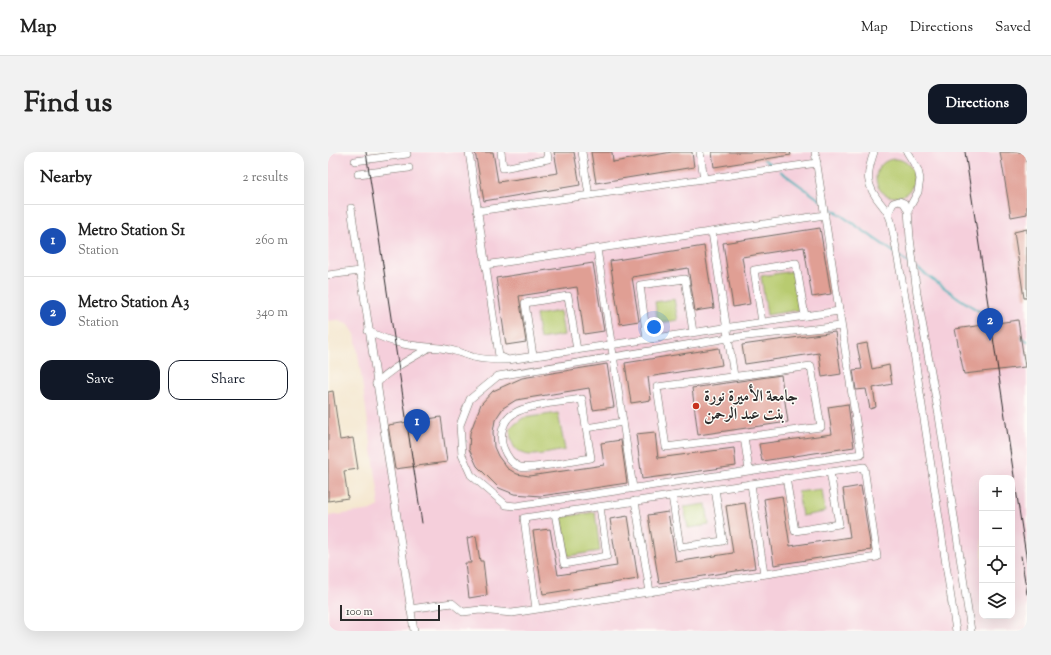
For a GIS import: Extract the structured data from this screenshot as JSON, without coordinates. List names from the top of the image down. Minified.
{"places":["جامعة الأميرة نورة بنت عبد الرحمن"],"scale_bar":"100 m","page":{"header":"Map","nav":["Map","Directions","Saved"],"title":"Find us","buttons":["Directions",["Save","Share"]],"heading":["Nearby","2 results"],"list":[{"mark":"1","name":"Metro Station S1","note":"Station","value":"260 m"},{"mark":"2","name":"Metro Station A3","note":"Station","value":"340 m"}],"pins":["2","1"],"map_buttons":["+","−"],"scale":"100 m"}}
